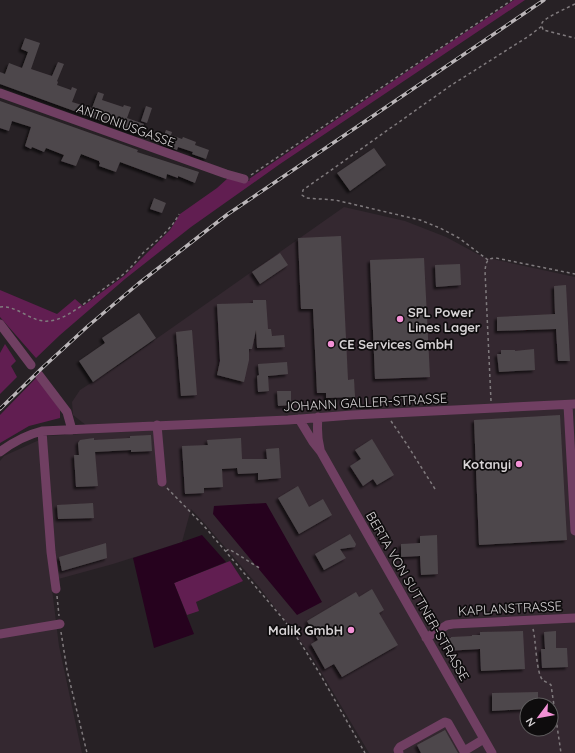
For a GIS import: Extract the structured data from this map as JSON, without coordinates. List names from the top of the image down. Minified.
{"streets":{"street":["ANTONIUSGASSE","JOHANN GALLER-STRASSE","BERTA VON SUTTNER-STRASSE","KAPLANSTRASSE"]},"crossings":[["JOHANN GALLER-STRASSE","BERTA VON SUTTNER-STRASSE"],["BERTA VON SUTTNER-STRASSE","KAPLANSTRASSE"]],"places":["SPL Power Lines Lager","CE Services GmbH","Kotanyi","Malik GmbH"],"north":"bottom left"}
